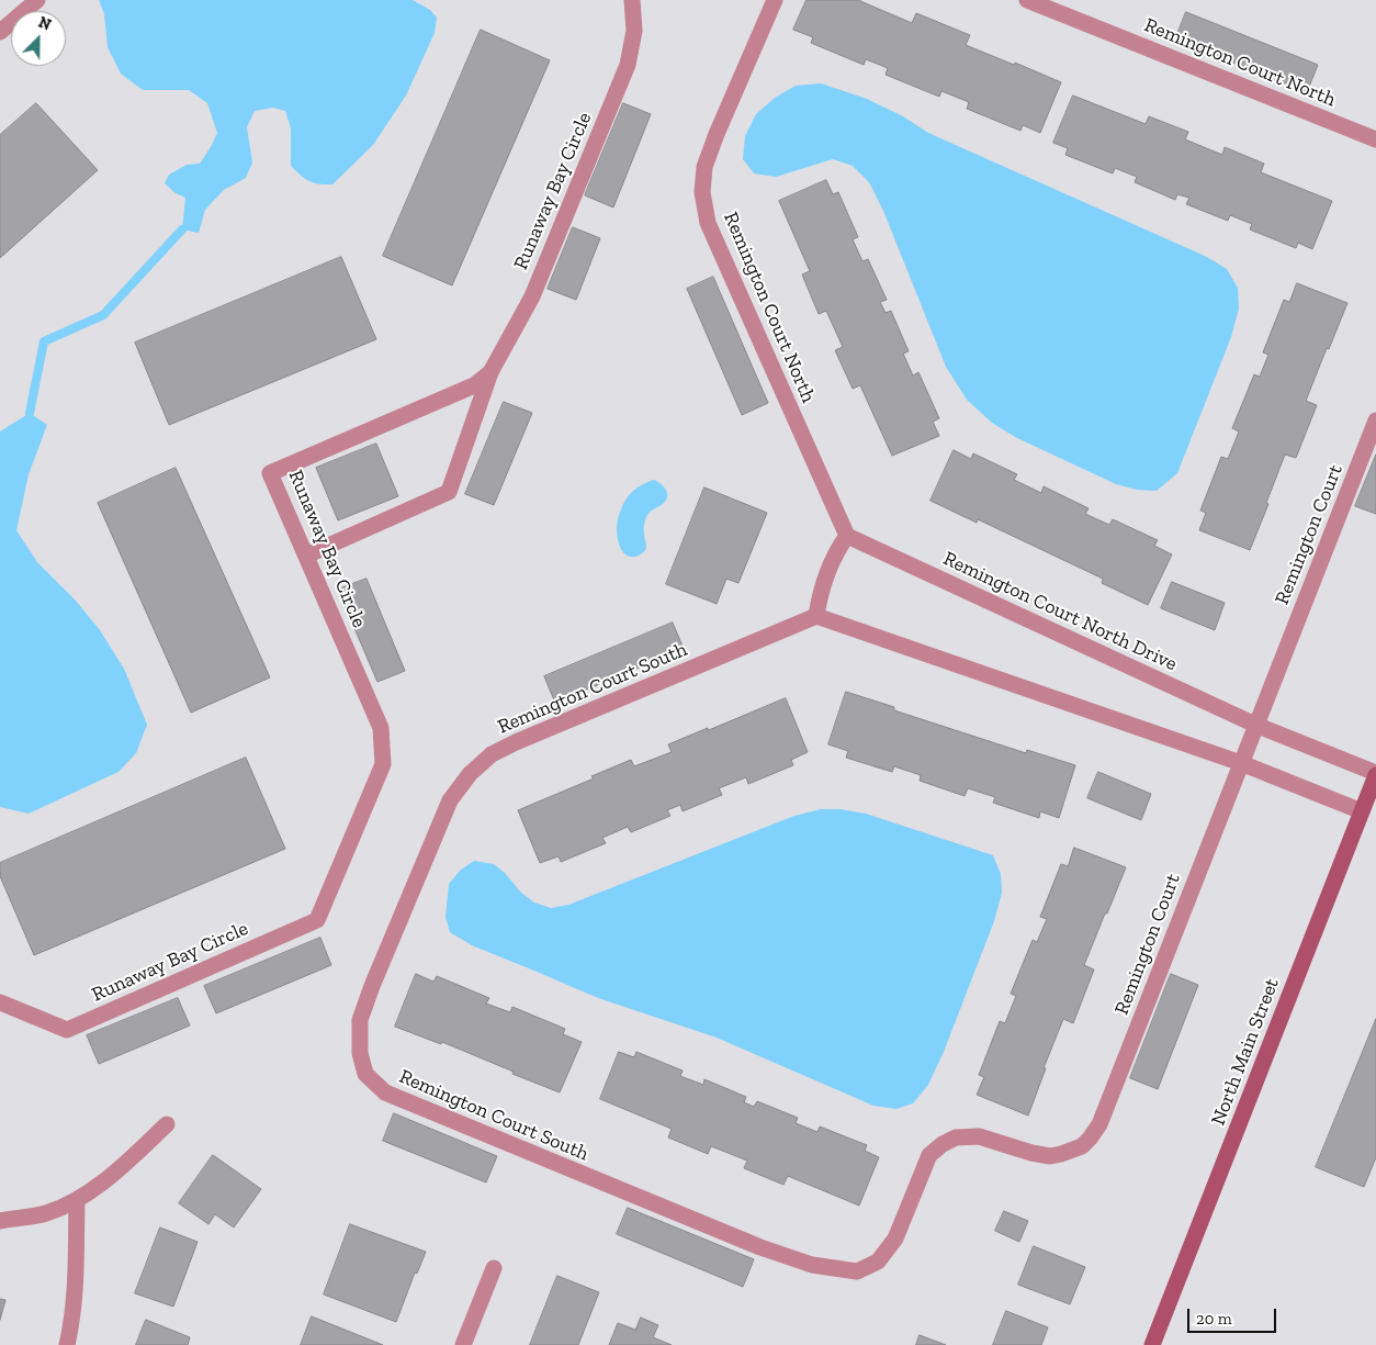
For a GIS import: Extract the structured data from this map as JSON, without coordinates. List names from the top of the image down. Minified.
{"streets":{"main road":["North Main Street"],"street":["Remington Court North","Runaway Bay Circle","Remington Court","Remington Court North Drive","Remington Court South"]},"crossings":[["Remington Court North","Remington Court North Drive"],["Remington Court","Remington Court North Drive"],["Remington Court","Remington Court South"]],"scale_bar":"20 m","north":"top right"}
